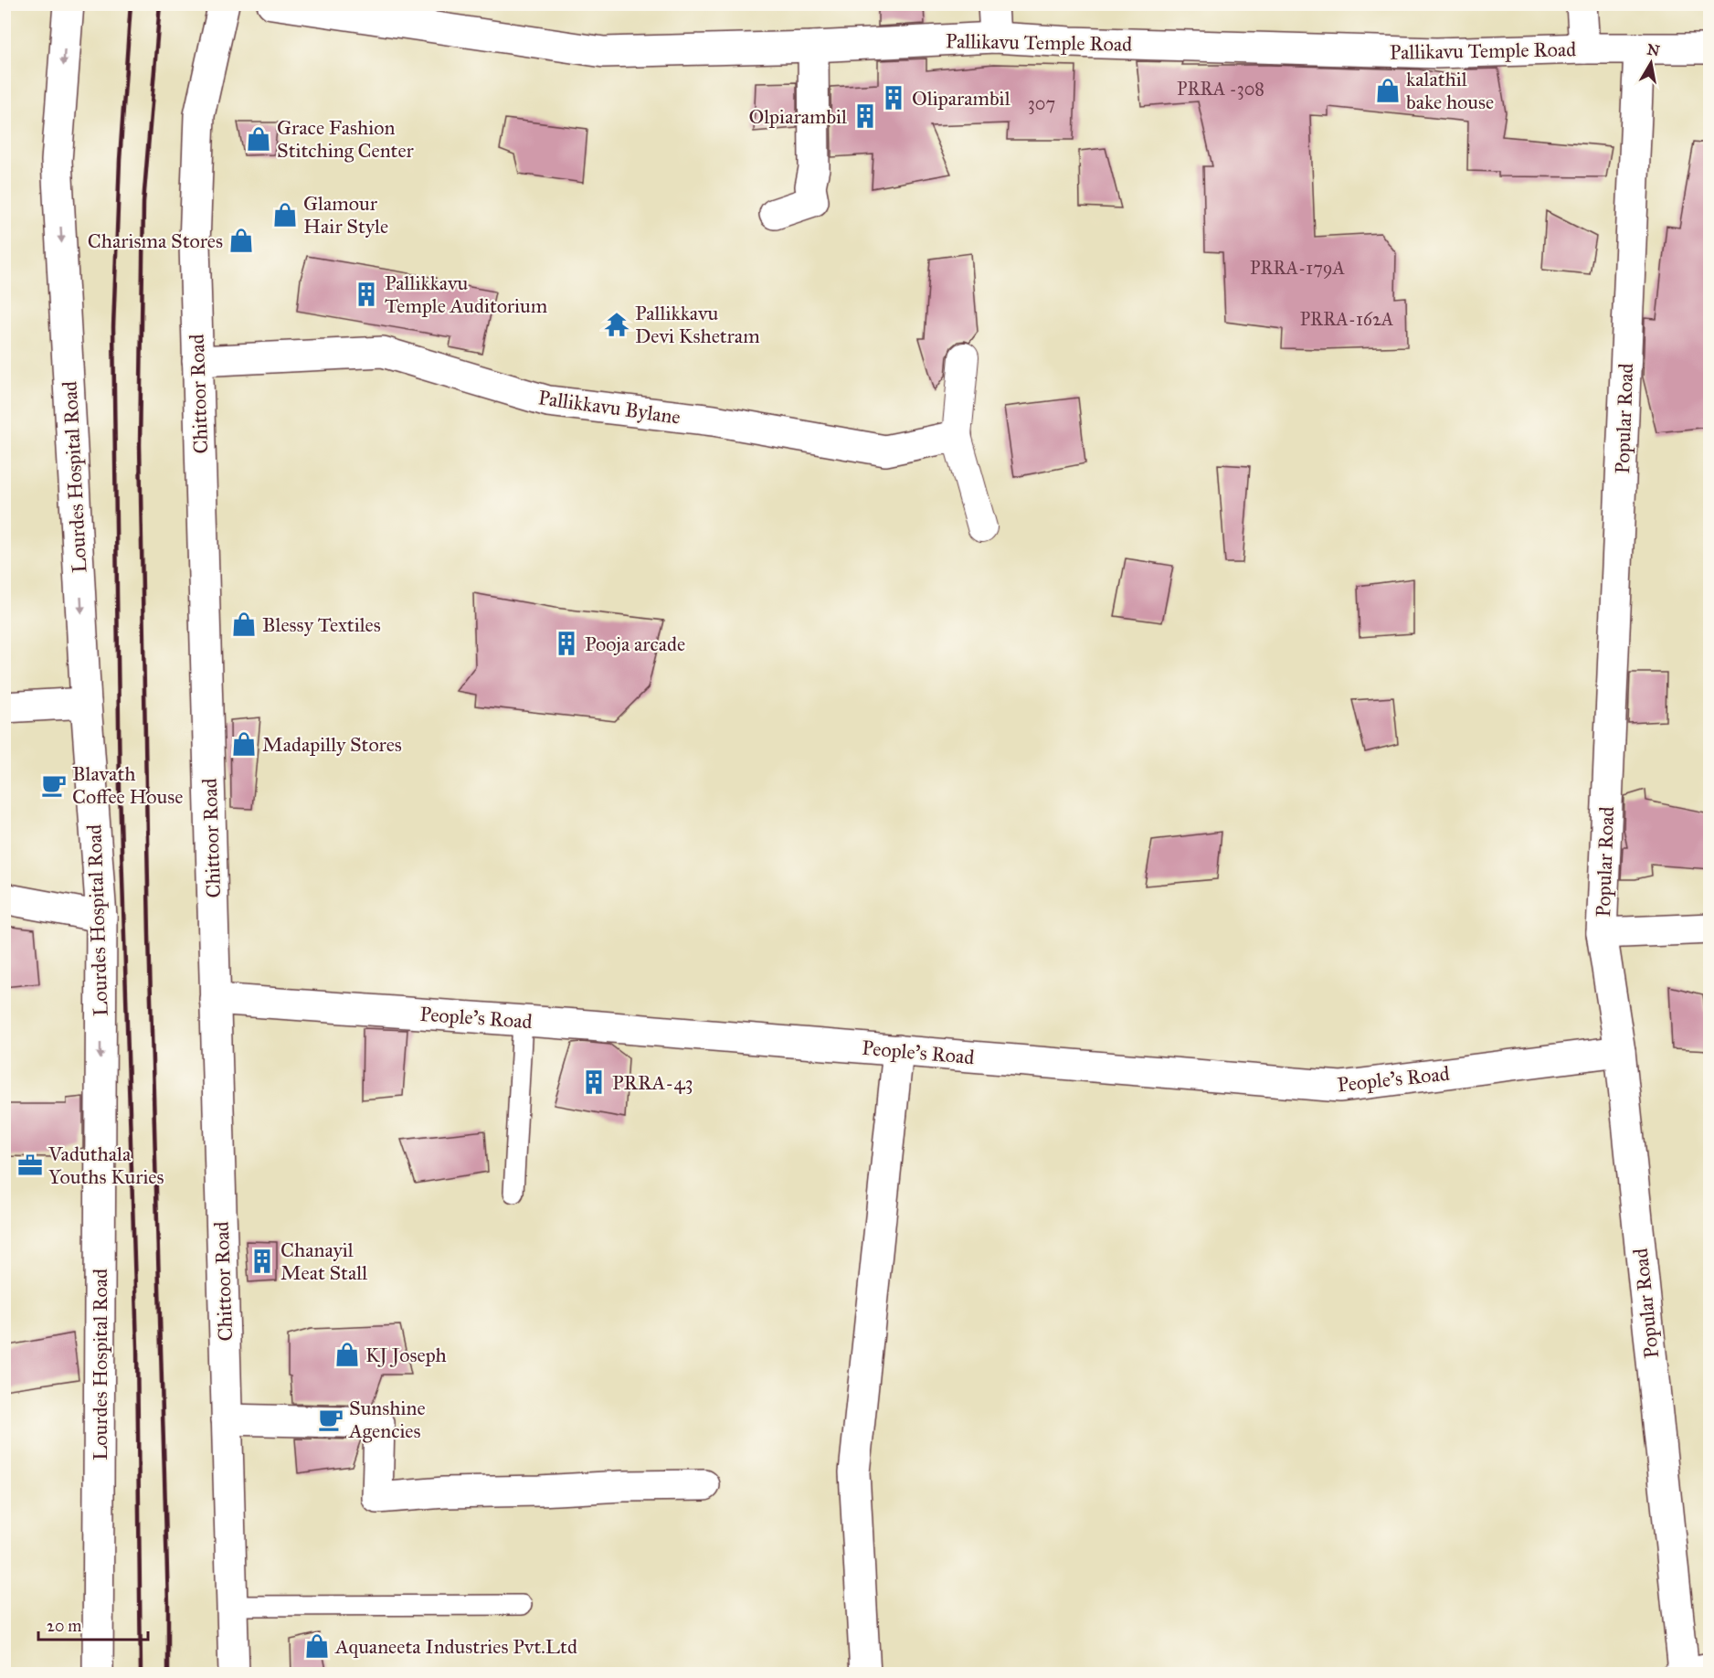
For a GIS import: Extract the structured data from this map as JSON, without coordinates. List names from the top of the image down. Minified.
{"streets":{"street":["Pallikavu Temple Road","Chittoor Road","Pallikkavu Bylane","Popular Road","Lourdes Hospital Road","People's Road"]},"crossings":[["Pallikavu Temple Road","Popular Road"],["Chittoor Road","Pallikkavu Bylane"],["Chittoor Road","People's Road"],["Popular Road","People's Road"]],"one_way":["Lourdes Hospital Road"],"places":{"shop":["kalathil bake house","Grace Fashion Stitching Center","Glamour Hair Style","Charisma Stores","Blessy Textiles","Madapilly Stores","KJ Joseph","Aquaneeta Industries Pvt.Ltd"],"building":["Oliparambil","Olpiarambil","Pallikkavu Temple Auditorium","Pooja arcade","PRRA-43","Chanayil Meat Stall"],"temple":["Pallikkavu Devi Kshetram"],"cafe":["Blavath Coffee House","Sunshine Agencies"],"office":["Vaduthala Youths Kuries"]},"house_numbers":["PRRA -308","307","PRRA-179A","PRRA-162A"],"scale_bar":"20 m","north":"top"}
